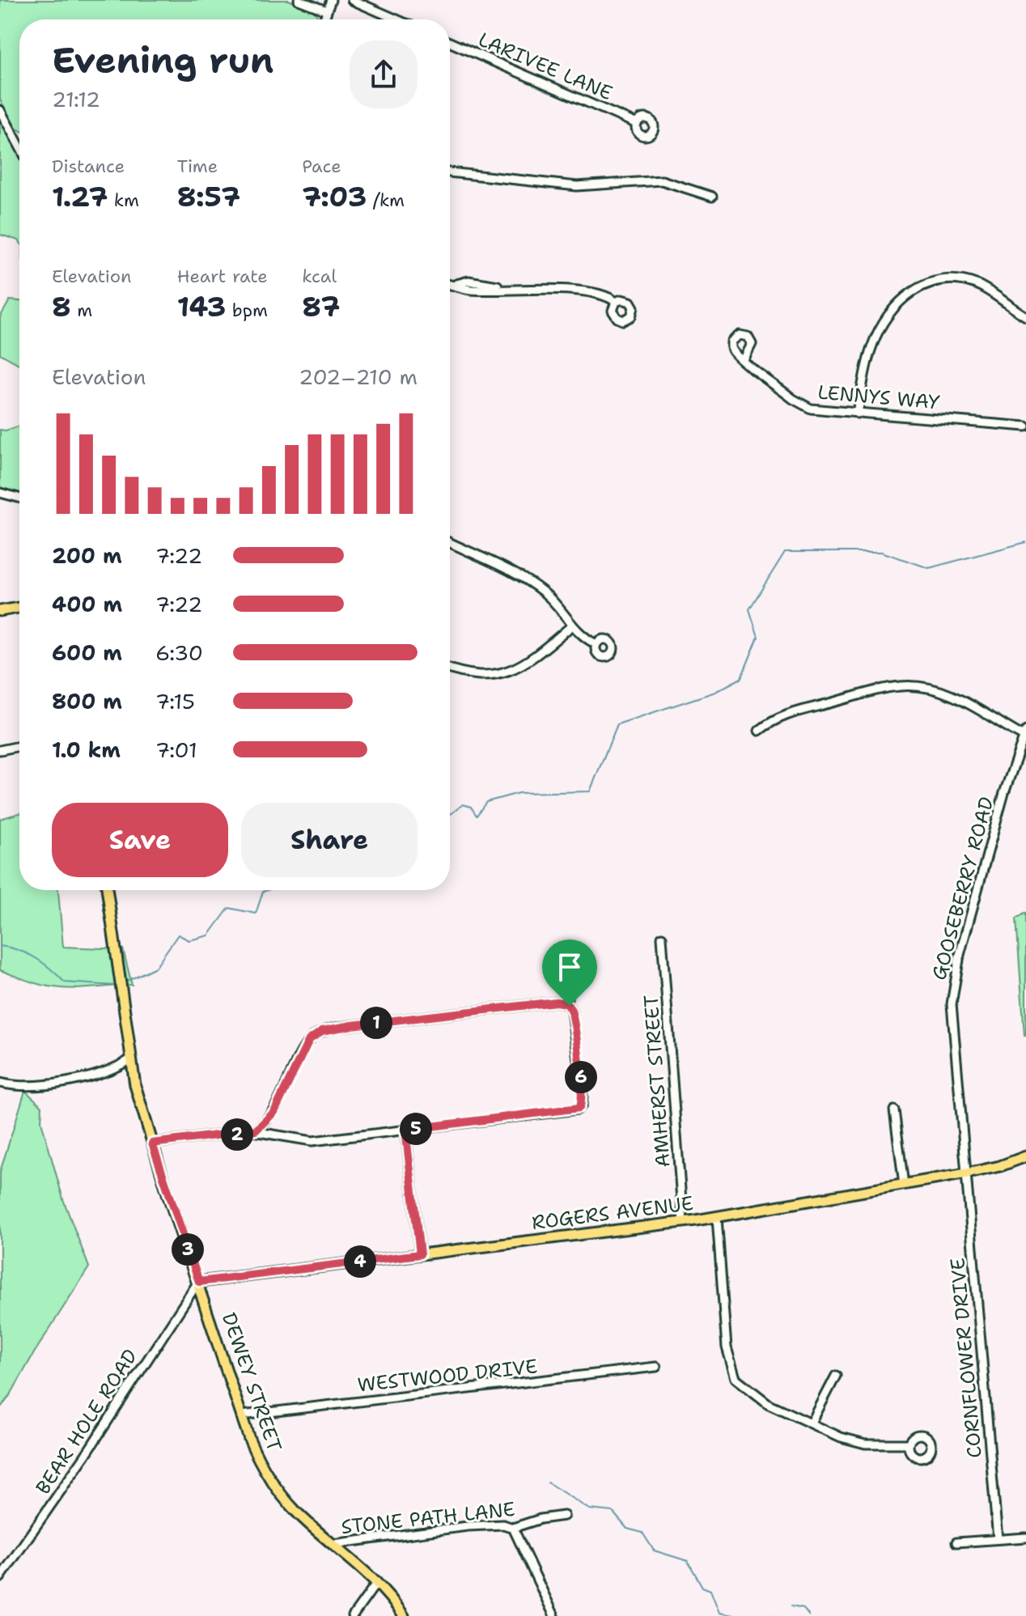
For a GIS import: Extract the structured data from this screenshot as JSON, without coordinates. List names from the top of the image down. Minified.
{"streets":{"main road":["ROGERS AVENUE","DEWEY STREET"],"street":["LARIVEE LANE","LENNYS WAY","GOOSEBERRY ROAD","AMHERST STREET","CORNFLOWER DRIVE","WESTWOOD DRIVE","BEAR HOLE ROAD","STONE PATH LANE"]},"crossings":[["GOOSEBERRY ROAD","ROGERS AVENUE"],["GOOSEBERRY ROAD","CORNFLOWER DRIVE"],["AMHERST STREET","ROGERS AVENUE"],["ROGERS AVENUE","CORNFLOWER DRIVE"],["ROGERS AVENUE","DEWEY STREET"],["ROGERS AVENUE","BEAR HOLE ROAD"],["WESTWOOD DRIVE","DEWEY STREET"],["DEWEY STREET","BEAR HOLE ROAD"],["DEWEY STREET","STONE PATH LANE"]],"page":{"heading":["Evening run","21:12"],"stats":[["Distance","1.27 km"],["Time","8:57"],["Pace","7:03 /km"],["Elevation","8 m"],["Heart rate","143 bpm"],["kcal","87"]],"chart":["Elevation","202–210 m"],"list":[{"name":"200 m","note":"7:22"},{"name":"400 m","note":"7:22"},{"name":"600 m","note":"6:30"},{"name":"800 m","note":"7:15"},{"name":"1.0 km","note":"7:01"}],"buttons":["Save","Share"],"pins":["1","6","5","2","3","4"]}}
